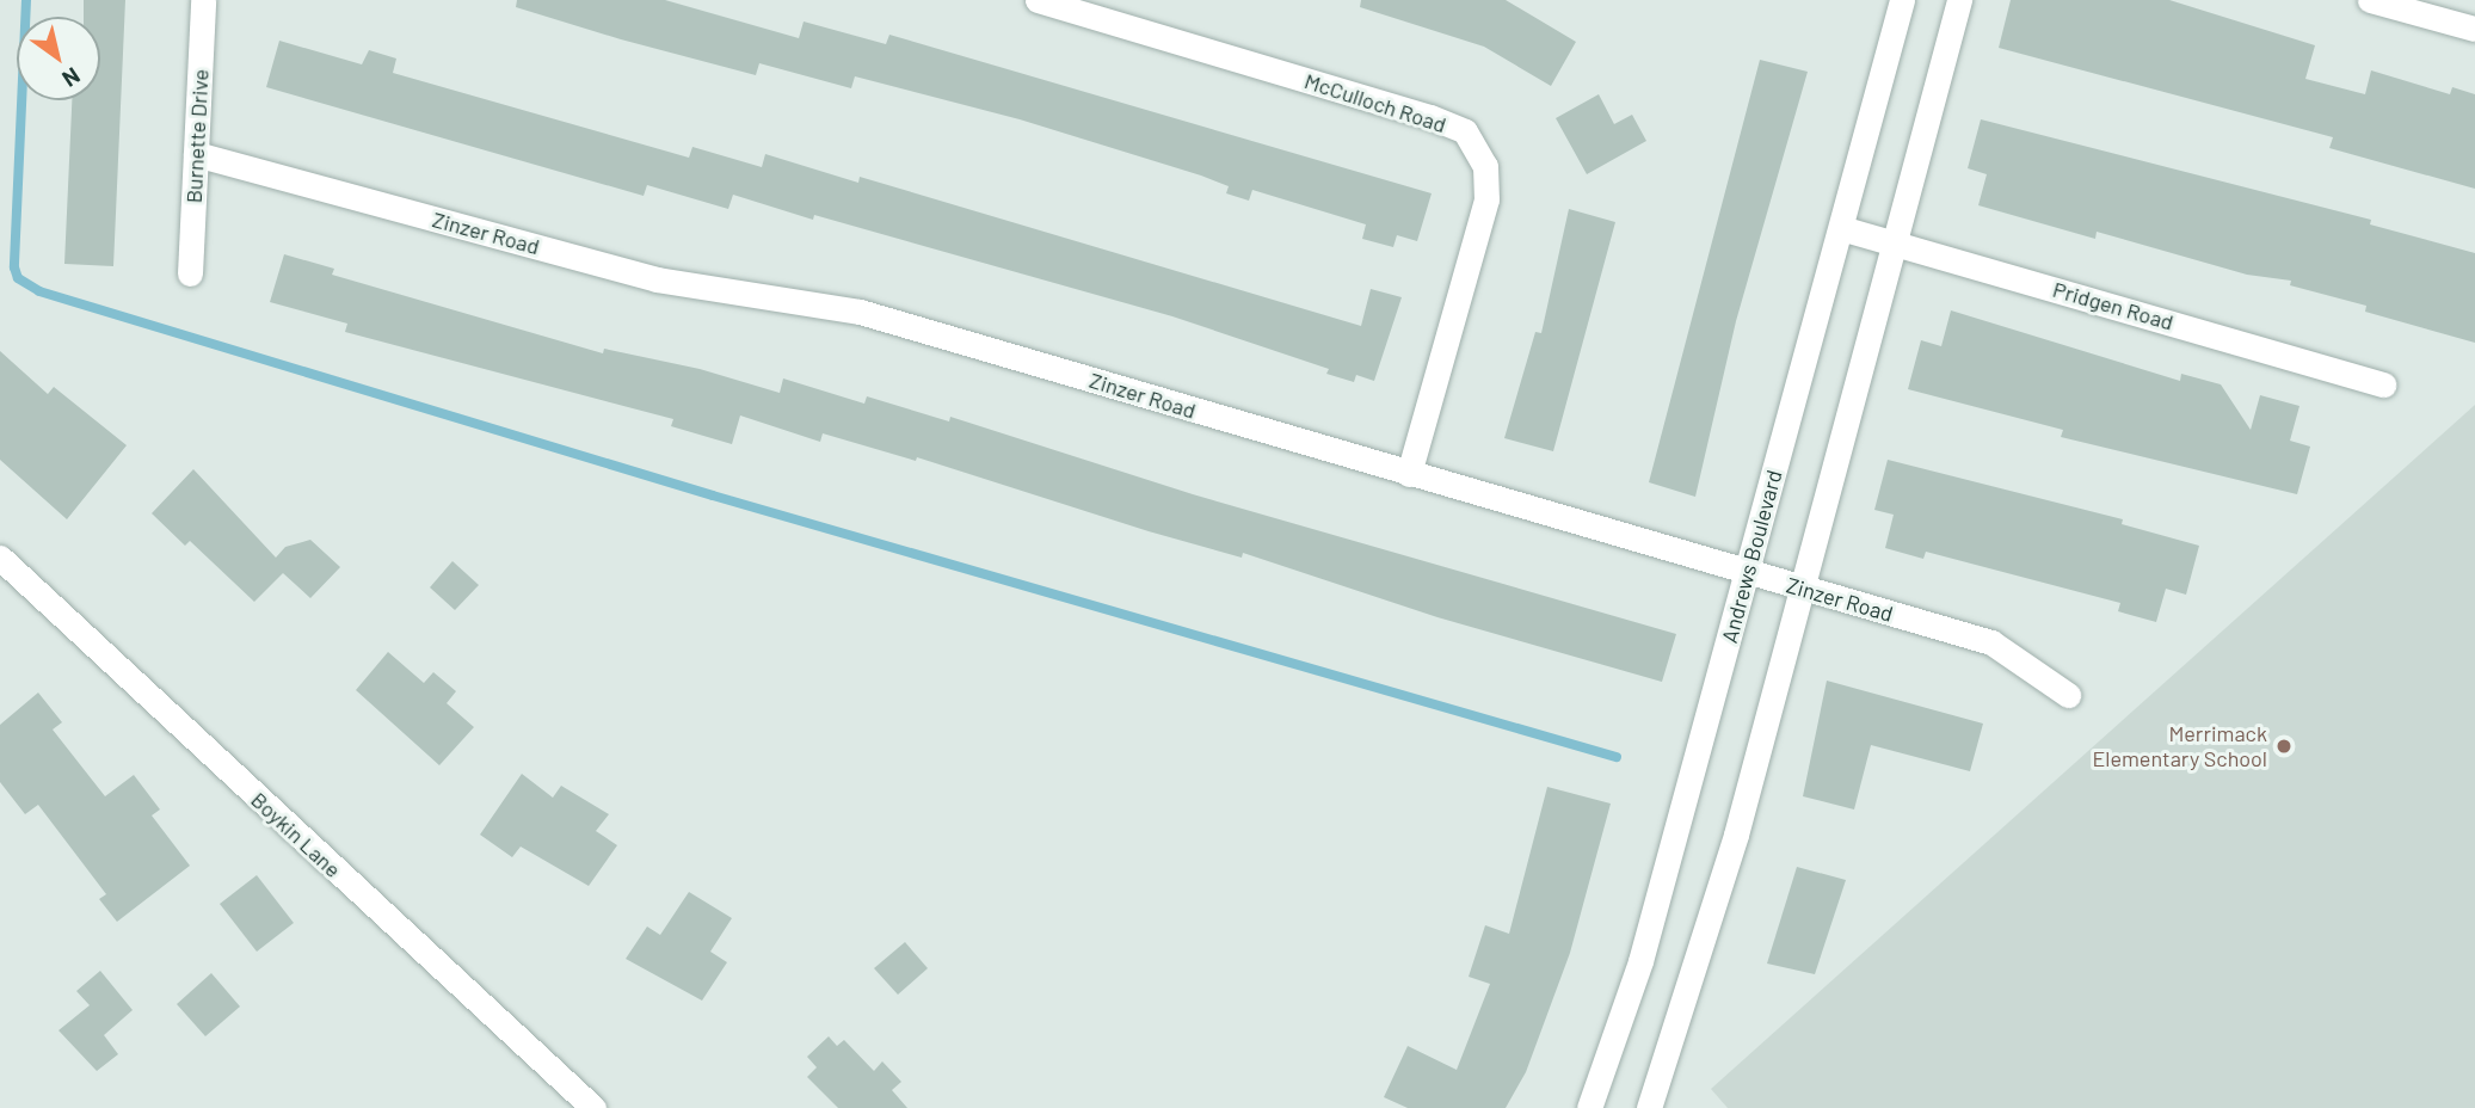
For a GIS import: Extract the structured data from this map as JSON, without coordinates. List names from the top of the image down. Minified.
{"streets":{"street":["McCulloch Road","Burnette Drive","Zinzer Road","Pridgen Road","Andrews Boulevard","Boykin Lane"]},"crossings":[["McCulloch Road","Zinzer Road"],["Burnette Drive","Zinzer Road"],["Zinzer Road","Andrews Boulevard"],["Pridgen Road","Andrews Boulevard"]],"places":["Merrimack Elementary School"],"north":"bottom right"}
